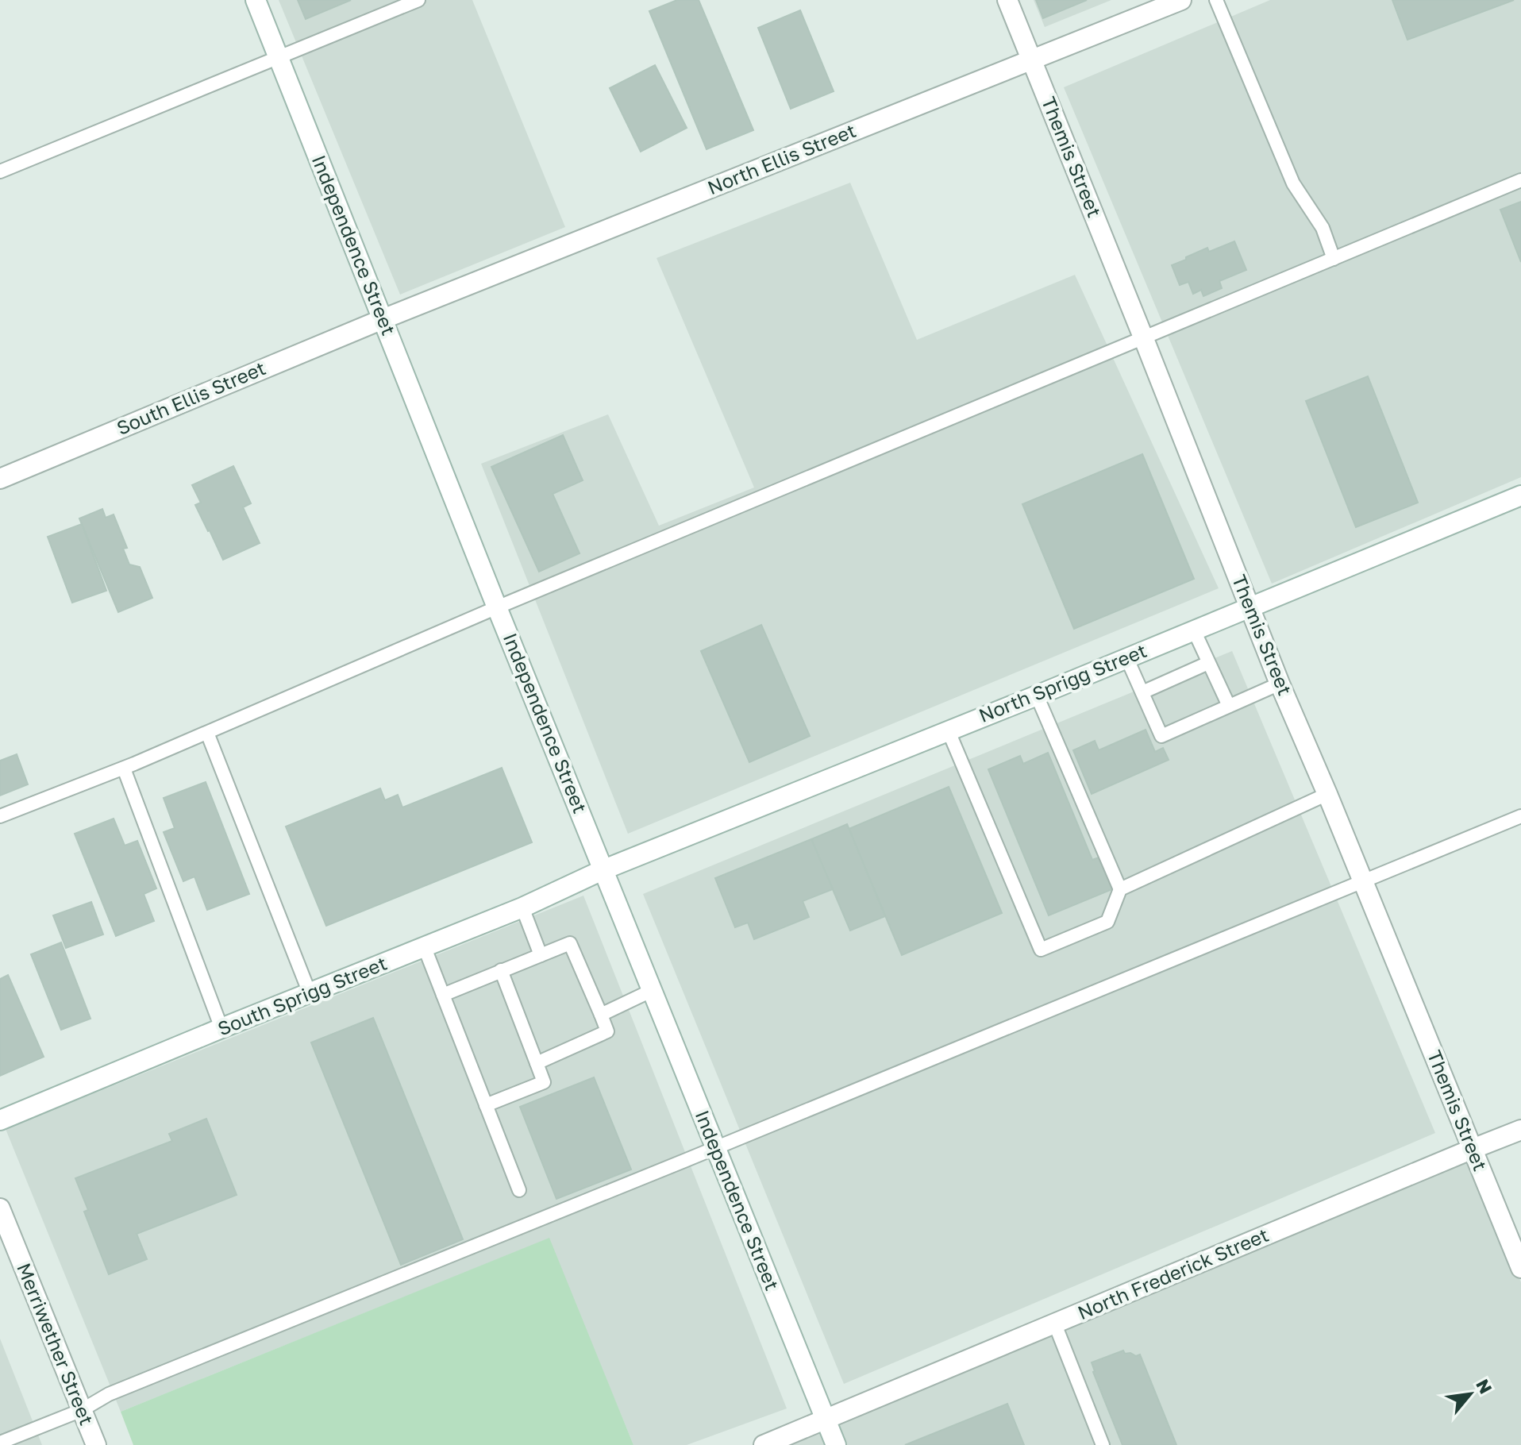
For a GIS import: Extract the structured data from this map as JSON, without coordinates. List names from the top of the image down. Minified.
{"streets":{"street":["Themis Street","North Ellis Street","Independence Street","South Ellis Street","North Sprigg Street","South Sprigg Street","North Frederick Street","Merriwether Street"]},"crossings":[["Themis Street","North Ellis Street"],["Themis Street","North Sprigg Street"],["Themis Street","North Frederick Street"],["North Ellis Street","Independence Street"],["North Ellis Street","South Ellis Street"],["Independence Street","South Ellis Street"],["Independence Street","North Sprigg Street"],["Independence Street","South Sprigg Street"],["Independence Street","North Frederick Street"],["North Sprigg Street","South Sprigg Street"]],"north":"top right"}
